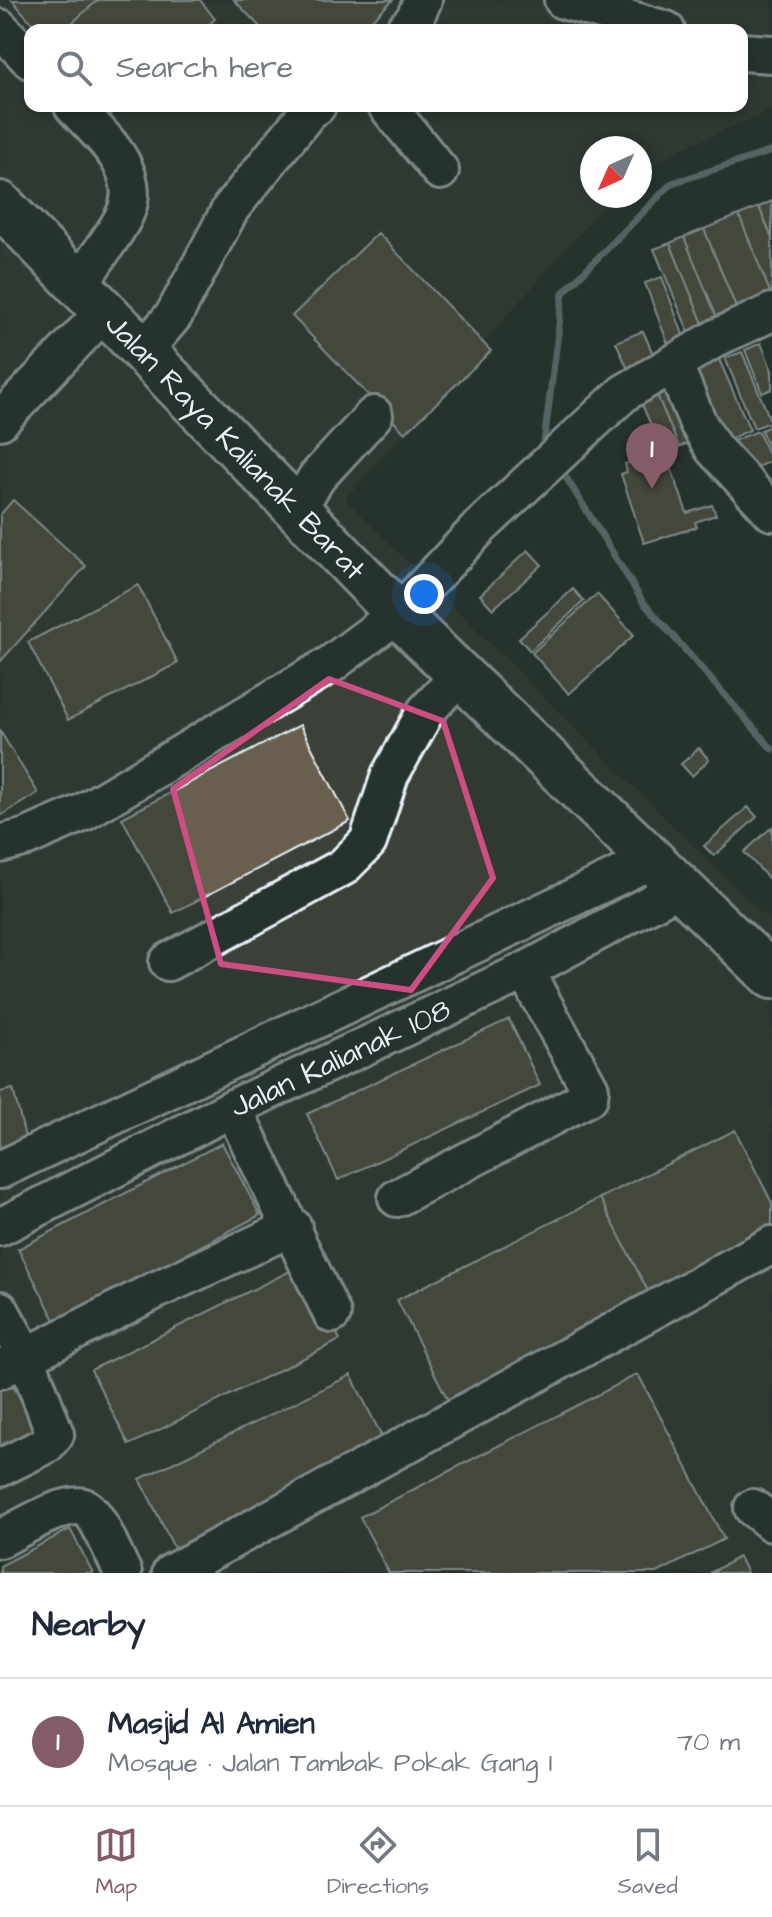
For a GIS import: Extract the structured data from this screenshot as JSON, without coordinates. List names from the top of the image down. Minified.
{"streets":{"highway":["Jalan Raya Kalianak Barat"],"street":["Jalan Kalianak 108"]},"crossings":[["Jalan Raya Kalianak Barat","Jalan Kalianak 108"]],"north":"bottom left","page":{"search":"Search here","pins":"1","heading":"Nearby","list":[{"mark":"1","name":"Masjid Al Amien","note":"Mosque · Jalan Tambak Pokak Gang I","value":"70 m"}],"nav":["Map","Directions","Saved"]}}
